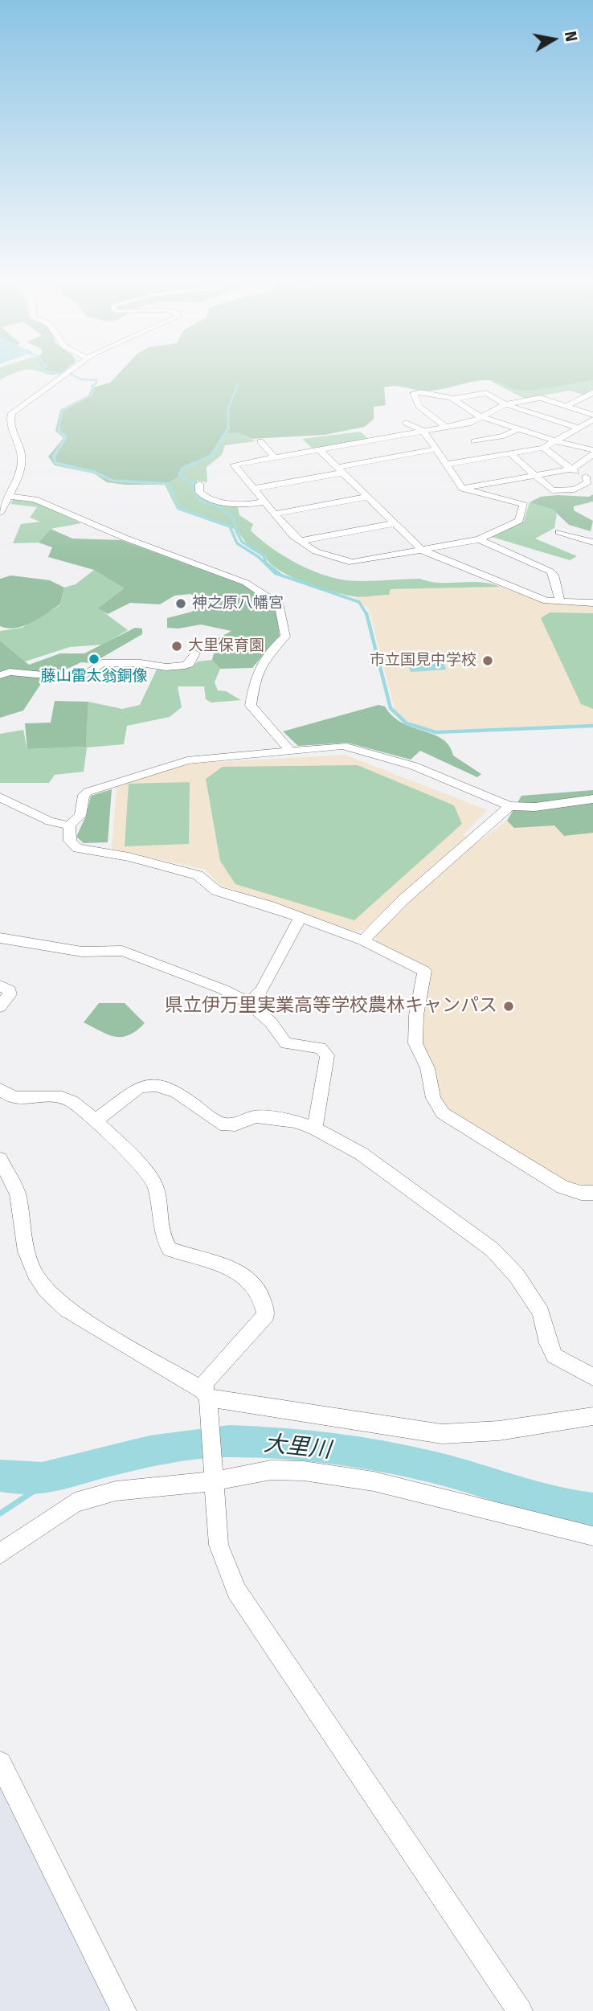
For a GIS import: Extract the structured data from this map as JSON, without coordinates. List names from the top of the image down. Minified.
{"water":["大里川"],"places":["神之原八幡宮","大里保育園","藤山雷太翁銅像","市立国見中学校","県立伊万里実業高等学校農林キャンパス"],"north":"right"}
